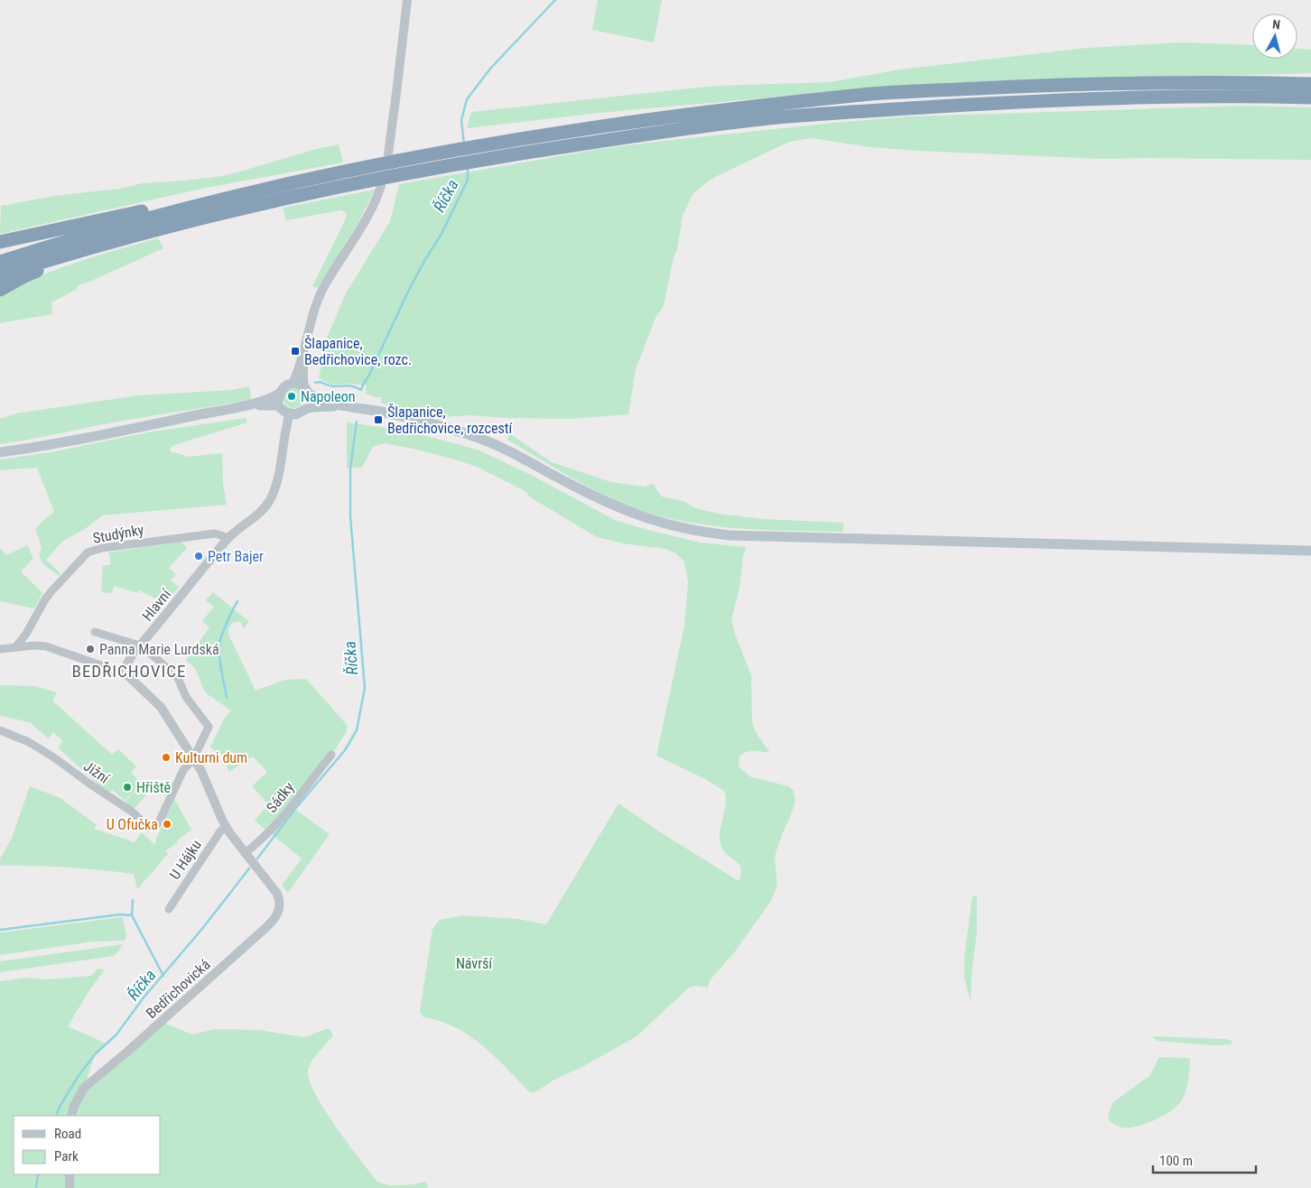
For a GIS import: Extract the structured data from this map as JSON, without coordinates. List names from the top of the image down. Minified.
{"streets":{"street":["Studýnky","Hlavní","Jižní","Sádky","U Hájku","Bedřichovická"]},"crossings":[["Studýnky","Hlavní"],["Sádky","Bedřichovická"]],"districts":["BEDŘICHOVICE"],"water":["Říčka"],"parks":["Návrší"],"places":{"transit":["Šlapanice, Bedřichovice, rozc.","Šlapanice, Bedřichovice, rozcestí"],"other":["Napoleon","Petr Bajer","Panna Marie Lurdská","Kulturni dum","Hřiště","U Ofučka"]},"legend":["Road","Park"],"scale_bar":"100 m","north":"top"}
